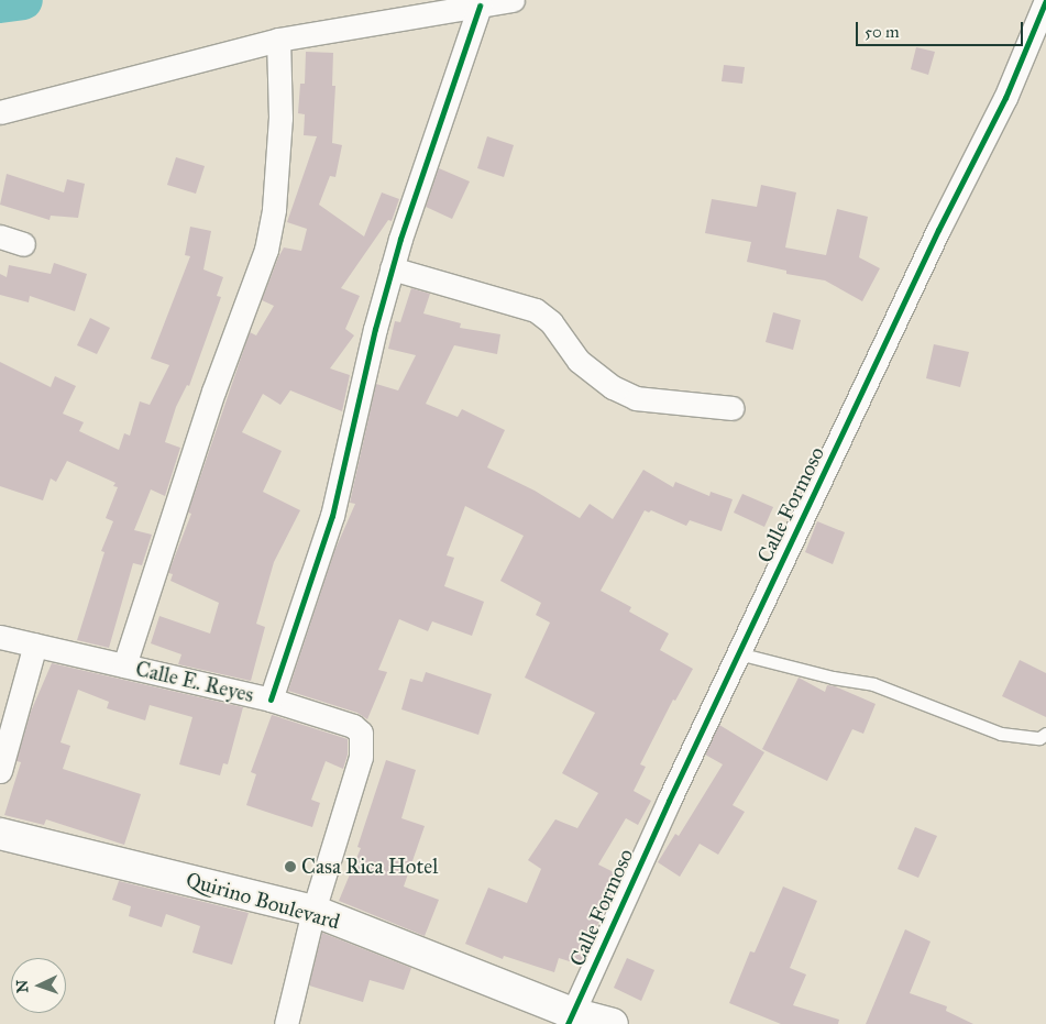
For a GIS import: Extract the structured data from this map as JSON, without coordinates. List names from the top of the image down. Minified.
{"streets":{"main road":["Quirino Boulevard"],"street":["Calle Formoso","Calle E. Reyes"]},"crossings":[["Calle Formoso","Quirino Boulevard"],["Calle E. Reyes","Quirino Boulevard"]],"places":["Casa Rica Hotel"],"scale_bar":"50 m","north":"left"}
